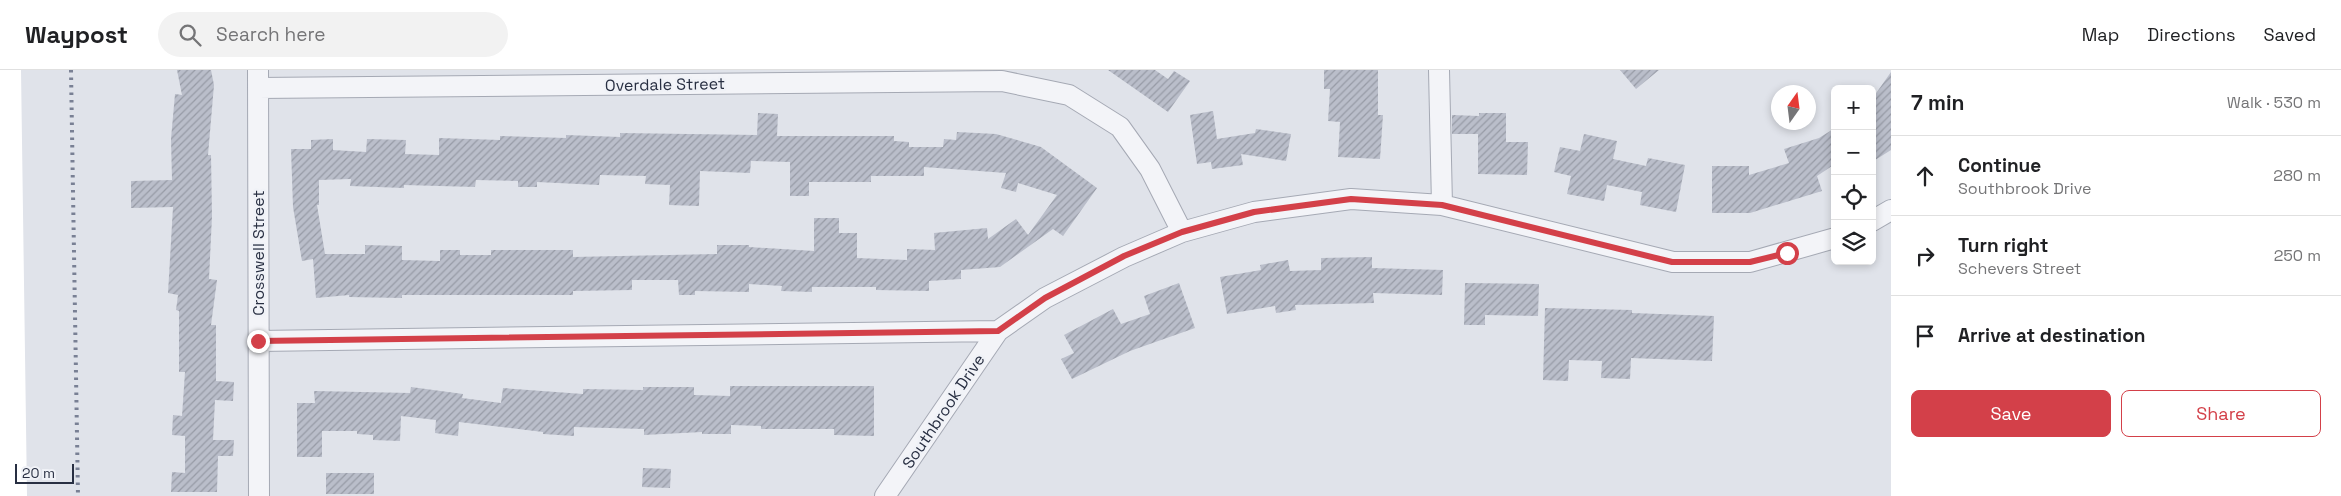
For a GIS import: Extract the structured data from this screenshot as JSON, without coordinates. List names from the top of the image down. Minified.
{"streets":{"street":["Overdale Street","Crosswell Street","Southbrook Drive"]},"crossings":[["Overdale Street","Crosswell Street"],["Overdale Street","Southbrook Drive"]],"scale_bar":"20 m","north":"top","page":{"header":"Waypost","search":"Search here","nav":["Map","Directions","Saved"],"heading":["7 min","Walk · 530 m"],"map_buttons":["+","−"],"list":[["Continue","Southbrook Drive","280 m"],["Turn right","Schevers Street","250 m"],"Arrive at destination"],"buttons":["Save","Share"],"scale":"20 m"}}
